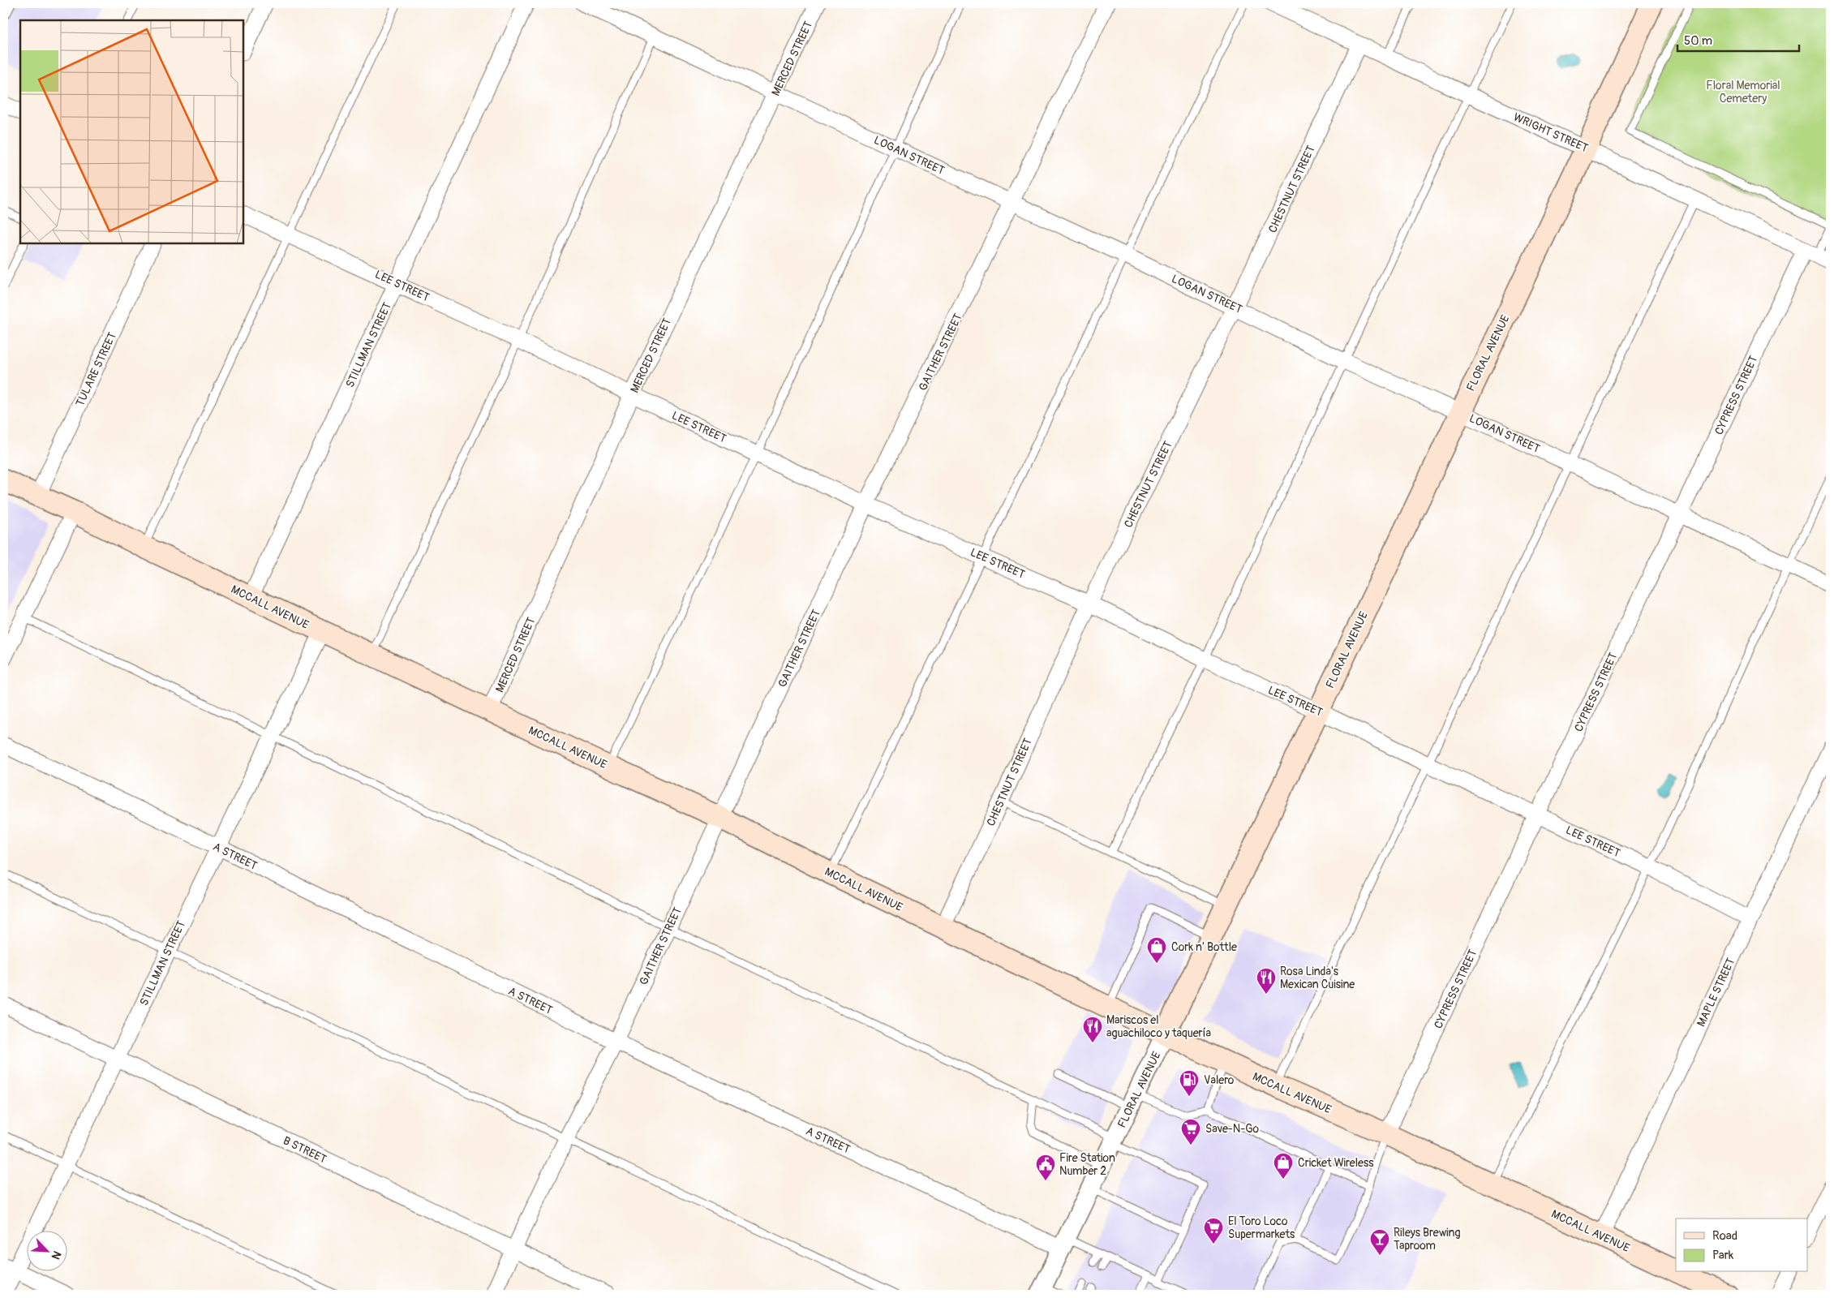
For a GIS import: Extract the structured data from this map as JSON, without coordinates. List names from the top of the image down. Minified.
{"streets":{"main road":["FLORAL AVENUE","MCCALL AVENUE"],"street":["MERCED STREET","WRIGHT STREET","LOGAN STREET","CHESTNUT STREET","LEE STREET","STILLMAN STREET","GAITHER STREET","TULARE STREET","CYPRESS STREET","A STREET","MAPLE STREET","B STREET"]},"crossings":[["MERCED STREET","LOGAN STREET"],["MERCED STREET","LEE STREET"],["MERCED STREET","MCCALL AVENUE"],["WRIGHT STREET","CHESTNUT STREET"],["WRIGHT STREET","FLORAL AVENUE"],["WRIGHT STREET","CYPRESS STREET"],["LOGAN STREET","CHESTNUT STREET"],["LOGAN STREET","GAITHER STREET"],["LOGAN STREET","FLORAL AVENUE"],["LOGAN STREET","CYPRESS STREET"],["CHESTNUT STREET","LEE STREET"],["CHESTNUT STREET","MCCALL AVENUE"],["LEE STREET","STILLMAN STREET"],["LEE STREET","GAITHER STREET"],["LEE STREET","FLORAL AVENUE"],["LEE STREET","CYPRESS STREET"],["LEE STREET","MAPLE STREET"],["STILLMAN STREET","MCCALL AVENUE"],["STILLMAN STREET","A STREET"],["STILLMAN STREET","B STREET"],["GAITHER STREET","MCCALL AVENUE"],["GAITHER STREET","A STREET"],["GAITHER STREET","B STREET"],["FLORAL AVENUE","MCCALL AVENUE"],["FLORAL AVENUE","A STREET"],["TULARE STREET","MCCALL AVENUE"],["CYPRESS STREET","MCCALL AVENUE"],["MCCALL AVENUE","MAPLE STREET"]],"parks":["Floral Memorial Cemetery"],"places":{"shop":["Cork n’ Bottle","Cricket Wireless"],"restaurant":["Rosa Linda's Mexican Cuisine","Mariscos el aguachiloco y taquería"],"fuel station":["Valero"],"supermarket":["Save-N-Go","El Toro Loco Supermarkets"],"public building":["Fire Station Number 2"],"bar":["Rileys Brewing Taproom"]},"legend":["Road","Park"],"scale_bar":"50 m","north":"bottom right"}
